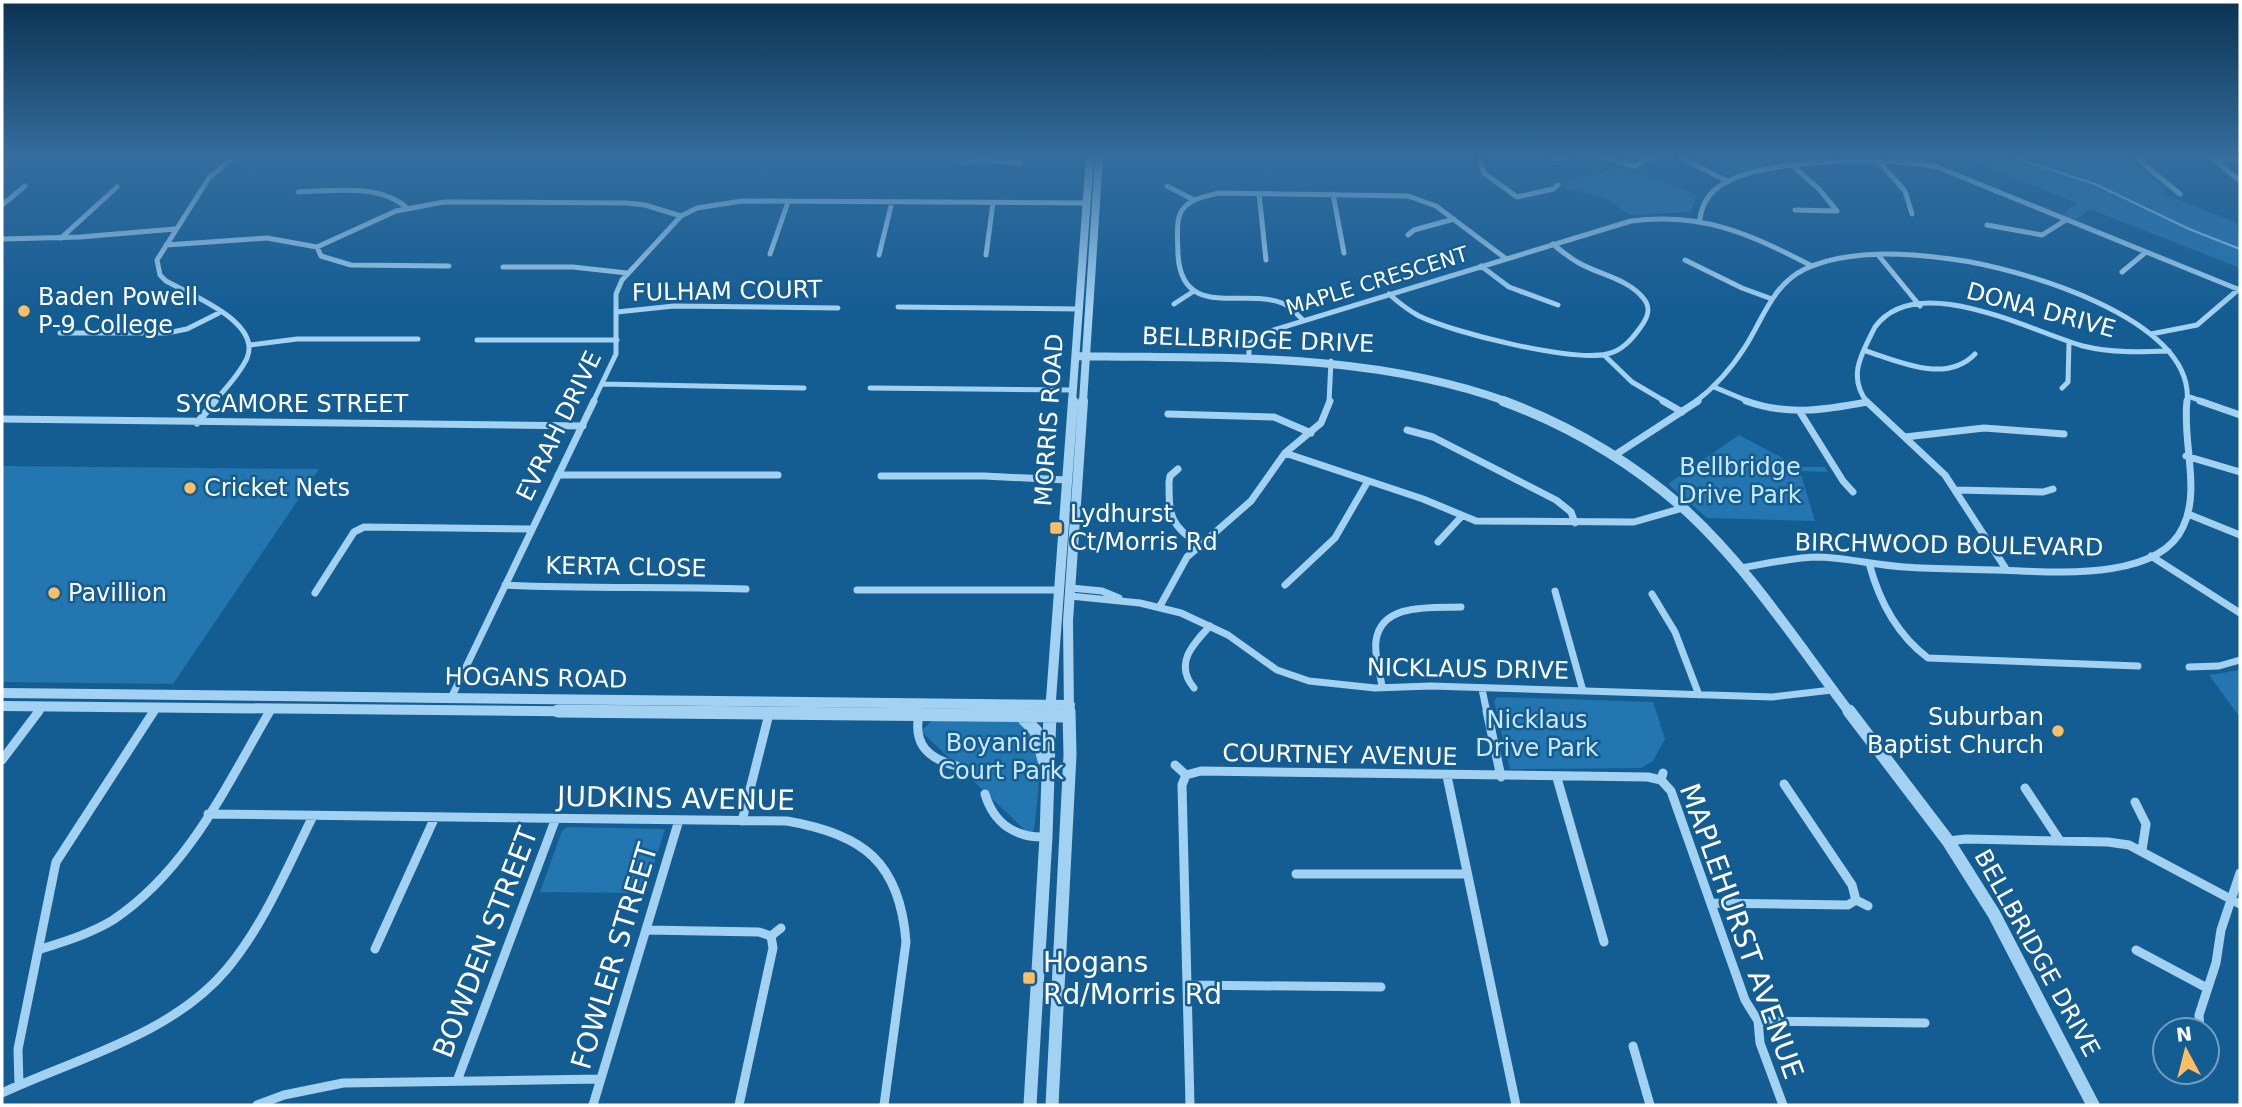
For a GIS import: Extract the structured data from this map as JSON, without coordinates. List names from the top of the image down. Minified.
{"streets":{"street":["MAPLE CRESCENT","FULHAM COURT","DONA DRIVE","BELLBRIDGE DRIVE","SYCAMORE STREET","MORRIS ROAD","EVRAH DRIVE","BIRCHWOOD BOULEVARD","KERTA CLOSE","NICKLAUS DRIVE","HOGANS ROAD","COURTNEY AVENUE","JUDKINS AVENUE","MAPLEHURST AVENUE","BOWDEN STREET","FOWLER STREET"]},"crossings":[["MAPLE CRESCENT","BELLBRIDGE DRIVE"],["FULHAM COURT","EVRAH DRIVE"],["BELLBRIDGE DRIVE","MORRIS ROAD"],["BELLBRIDGE DRIVE","BIRCHWOOD BOULEVARD"],["BELLBRIDGE DRIVE","NICKLAUS DRIVE"],["SYCAMORE STREET","EVRAH DRIVE"],["MORRIS ROAD","NICKLAUS DRIVE"],["MORRIS ROAD","HOGANS ROAD"],["EVRAH DRIVE","KERTA CLOSE"],["EVRAH DRIVE","HOGANS ROAD"],["COURTNEY AVENUE","MAPLEHURST AVENUE"],["JUDKINS AVENUE","BOWDEN STREET"],["JUDKINS AVENUE","FOWLER STREET"]],"parks":["Bellbridge Drive Park","Nicklaus Drive Park","Boyanich Court Park"],"places":{"other":["Baden Powell P-9 College","Cricket Nets","Pavillion","Suburban Baptist Church"],"transit":["Lydhurst Ct/Morris Rd","Hogans Rd/Morris Rd"]},"north":"top"}
